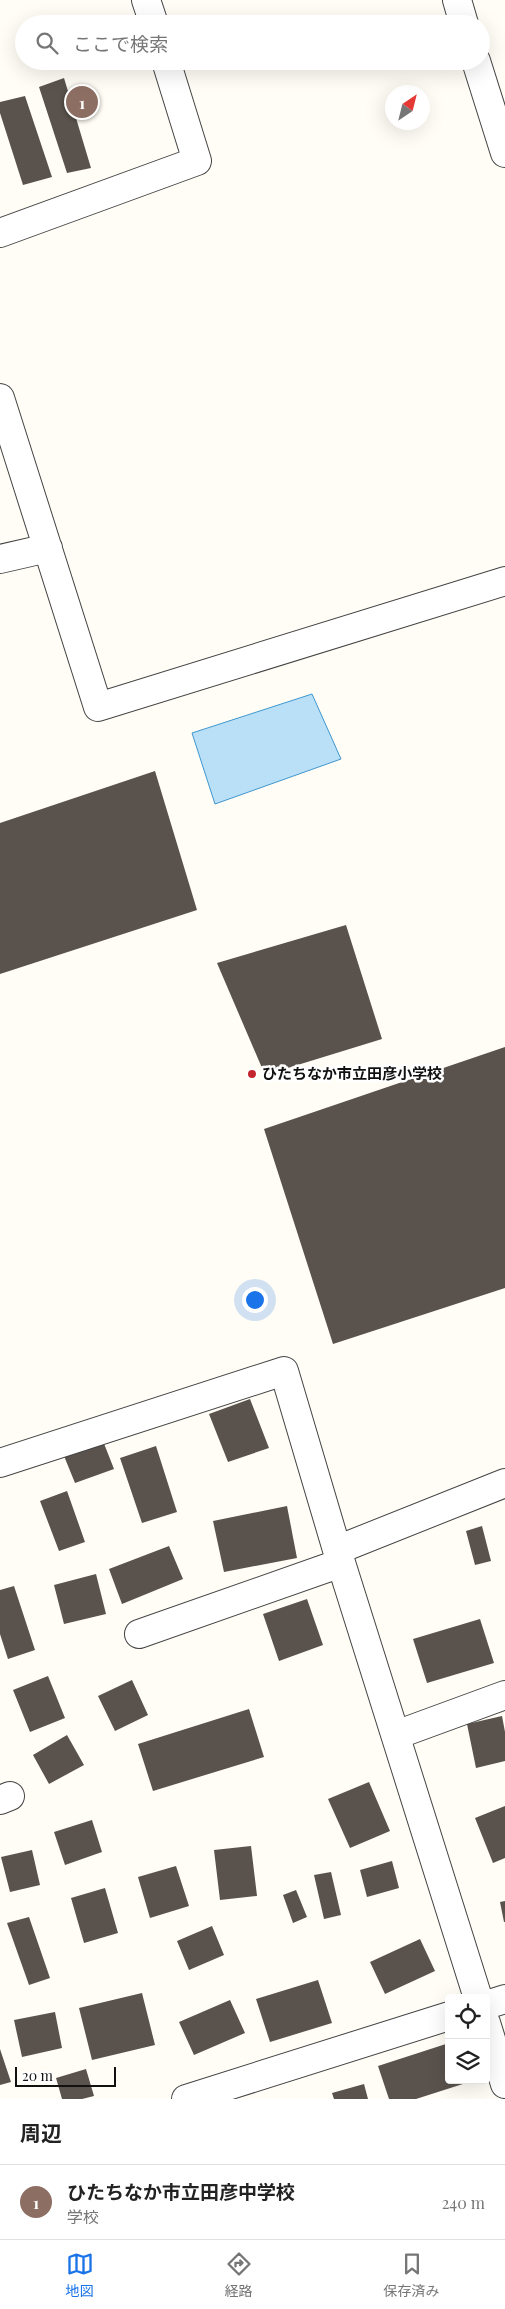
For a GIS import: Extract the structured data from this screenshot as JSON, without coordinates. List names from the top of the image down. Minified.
{"places":["ひたちなか市立田彦小学校"],"scale_bar":"20 m","north":"top right","page":{"search":"ここで検索","pins":"1","scale":"20 m","heading":"周辺","list":[{"mark":"1","name":"ひたちなか市立田彦中学校","note":"学校","value":"240 m"}],"nav":["地図","経路","保存済み"]}}
